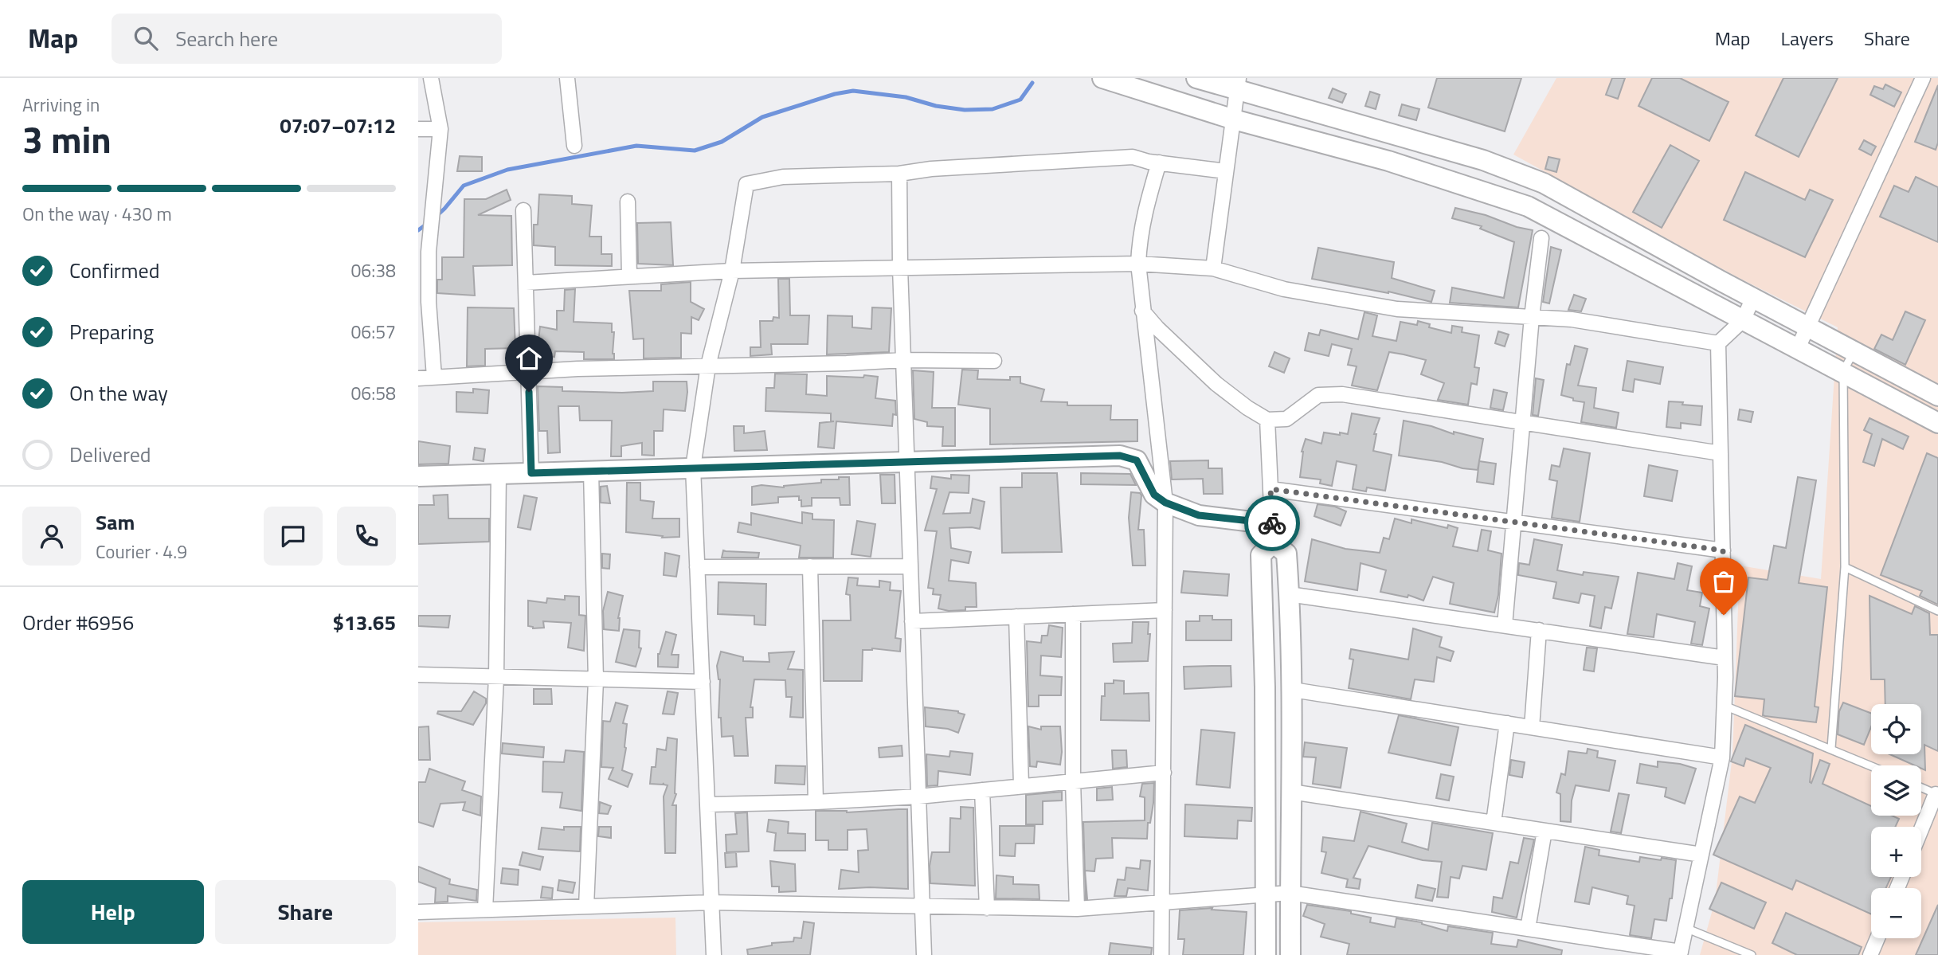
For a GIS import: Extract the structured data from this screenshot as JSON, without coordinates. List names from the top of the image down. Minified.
{"page":{"header":"Map","search":"Search here","nav":["Map","Layers","Share"],"heading":["3 min","Arriving in","07:07–07:12"],"panel":["Sam","Courier · 4.9","Order #6956","$13.65"],"bar":"On the way · 430 m","list":[["Confirmed","06:38"],["Preparing","06:57"],["On the way","06:58"],"Delivered"],"map_buttons":["+","−"],"buttons":["Help","Share"]}}
